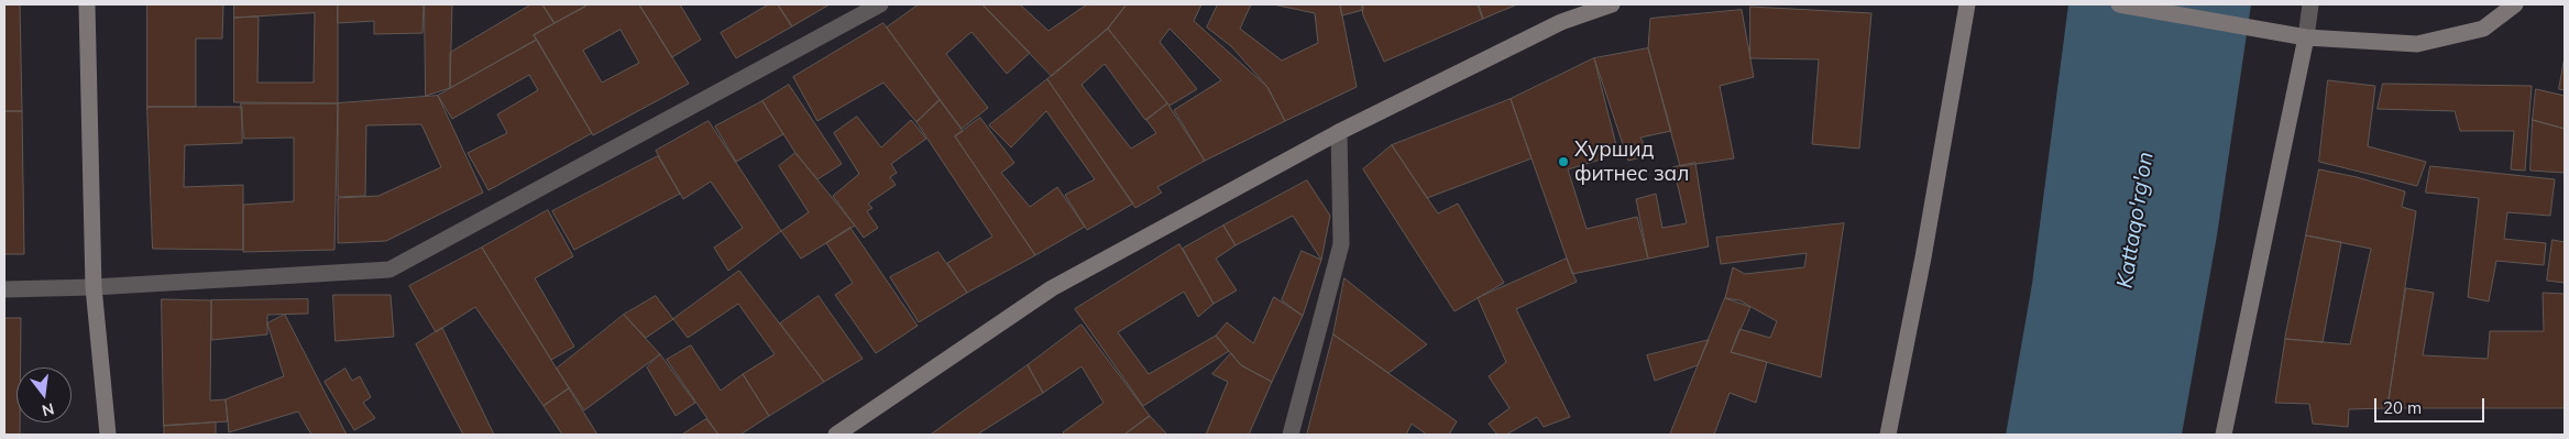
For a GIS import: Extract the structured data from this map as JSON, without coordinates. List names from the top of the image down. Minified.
{"water":["Kattaqo'rg'on"],"places":["Хуршид фитнес зал"],"scale_bar":"20 m","north":"bottom"}
